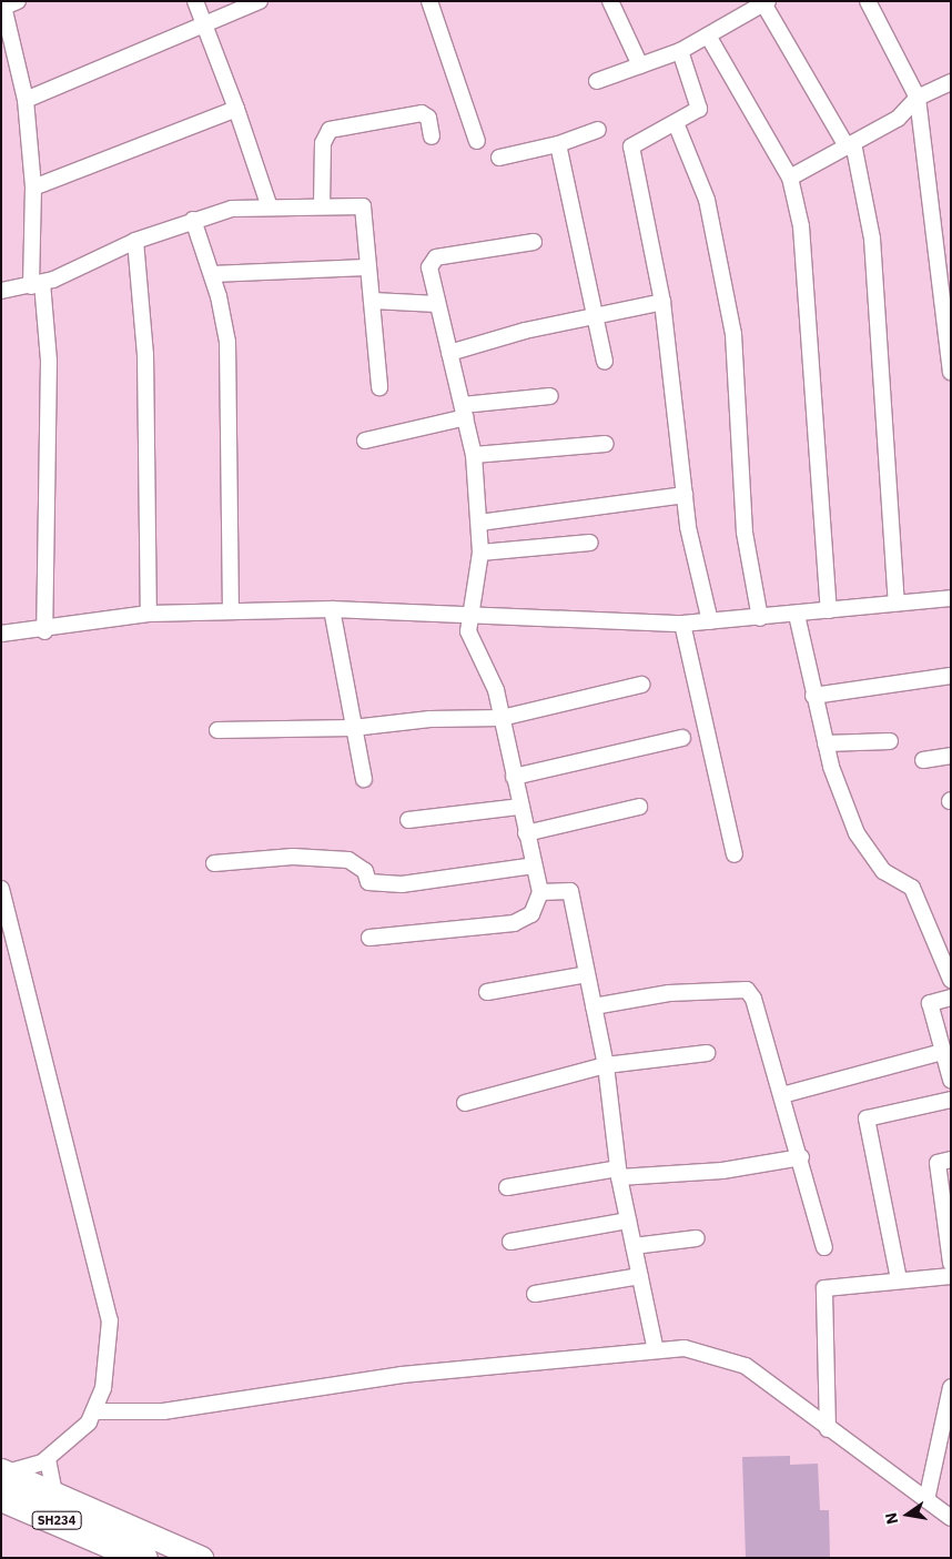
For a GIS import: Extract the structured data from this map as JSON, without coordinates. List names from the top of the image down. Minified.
{"streets":{"highway":["SH234"]},"north":"left"}
